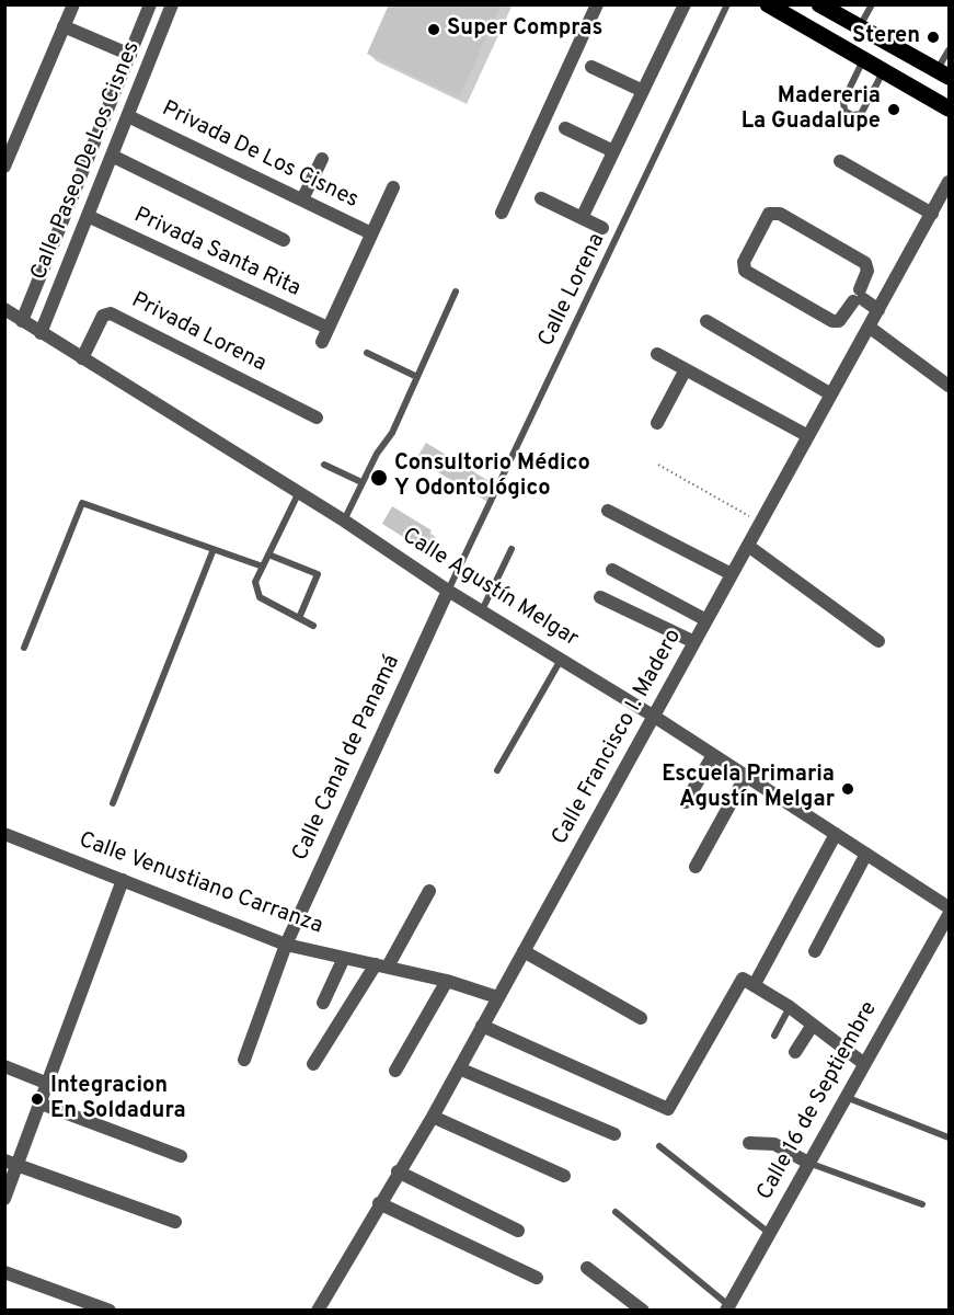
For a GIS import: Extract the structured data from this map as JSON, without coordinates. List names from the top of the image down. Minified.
{"streets":{"street":["Privada De Los Cisnes","Calle Paseo De Los Cisnes","Privada Santa Rita","Privada Lorena","Calle Agustín Melgar","Calle Francisco I. Madero","Calle Canal de Panamá","Calle Venustiano Carranza","Calle 16 de Septiembre"],"lane":["Calle Lorena"]},"crossings":[["Privada De Los Cisnes","Calle Paseo De Los Cisnes"],["Calle Paseo De Los Cisnes","Privada Santa Rita"],["Calle Paseo De Los Cisnes","Calle Agustín Melgar"],["Calle Lorena","Calle Agustín Melgar"],["Calle Lorena","Calle Canal de Panamá"],["Privada Lorena","Calle Agustín Melgar"],["Calle Agustín Melgar","Calle Francisco I. Madero"],["Calle Agustín Melgar","Calle Canal de Panamá"],["Calle Francisco I. Madero","Calle Venustiano Carranza"],["Calle Canal de Panamá","Calle Venustiano Carranza"]],"places":["Super Compras","Steren","Madereria La Guadalupe","Consultorio Médico Y Odontológico","Escuela Primaria Agustín Melgar","Integracion En Soldadura"]}
